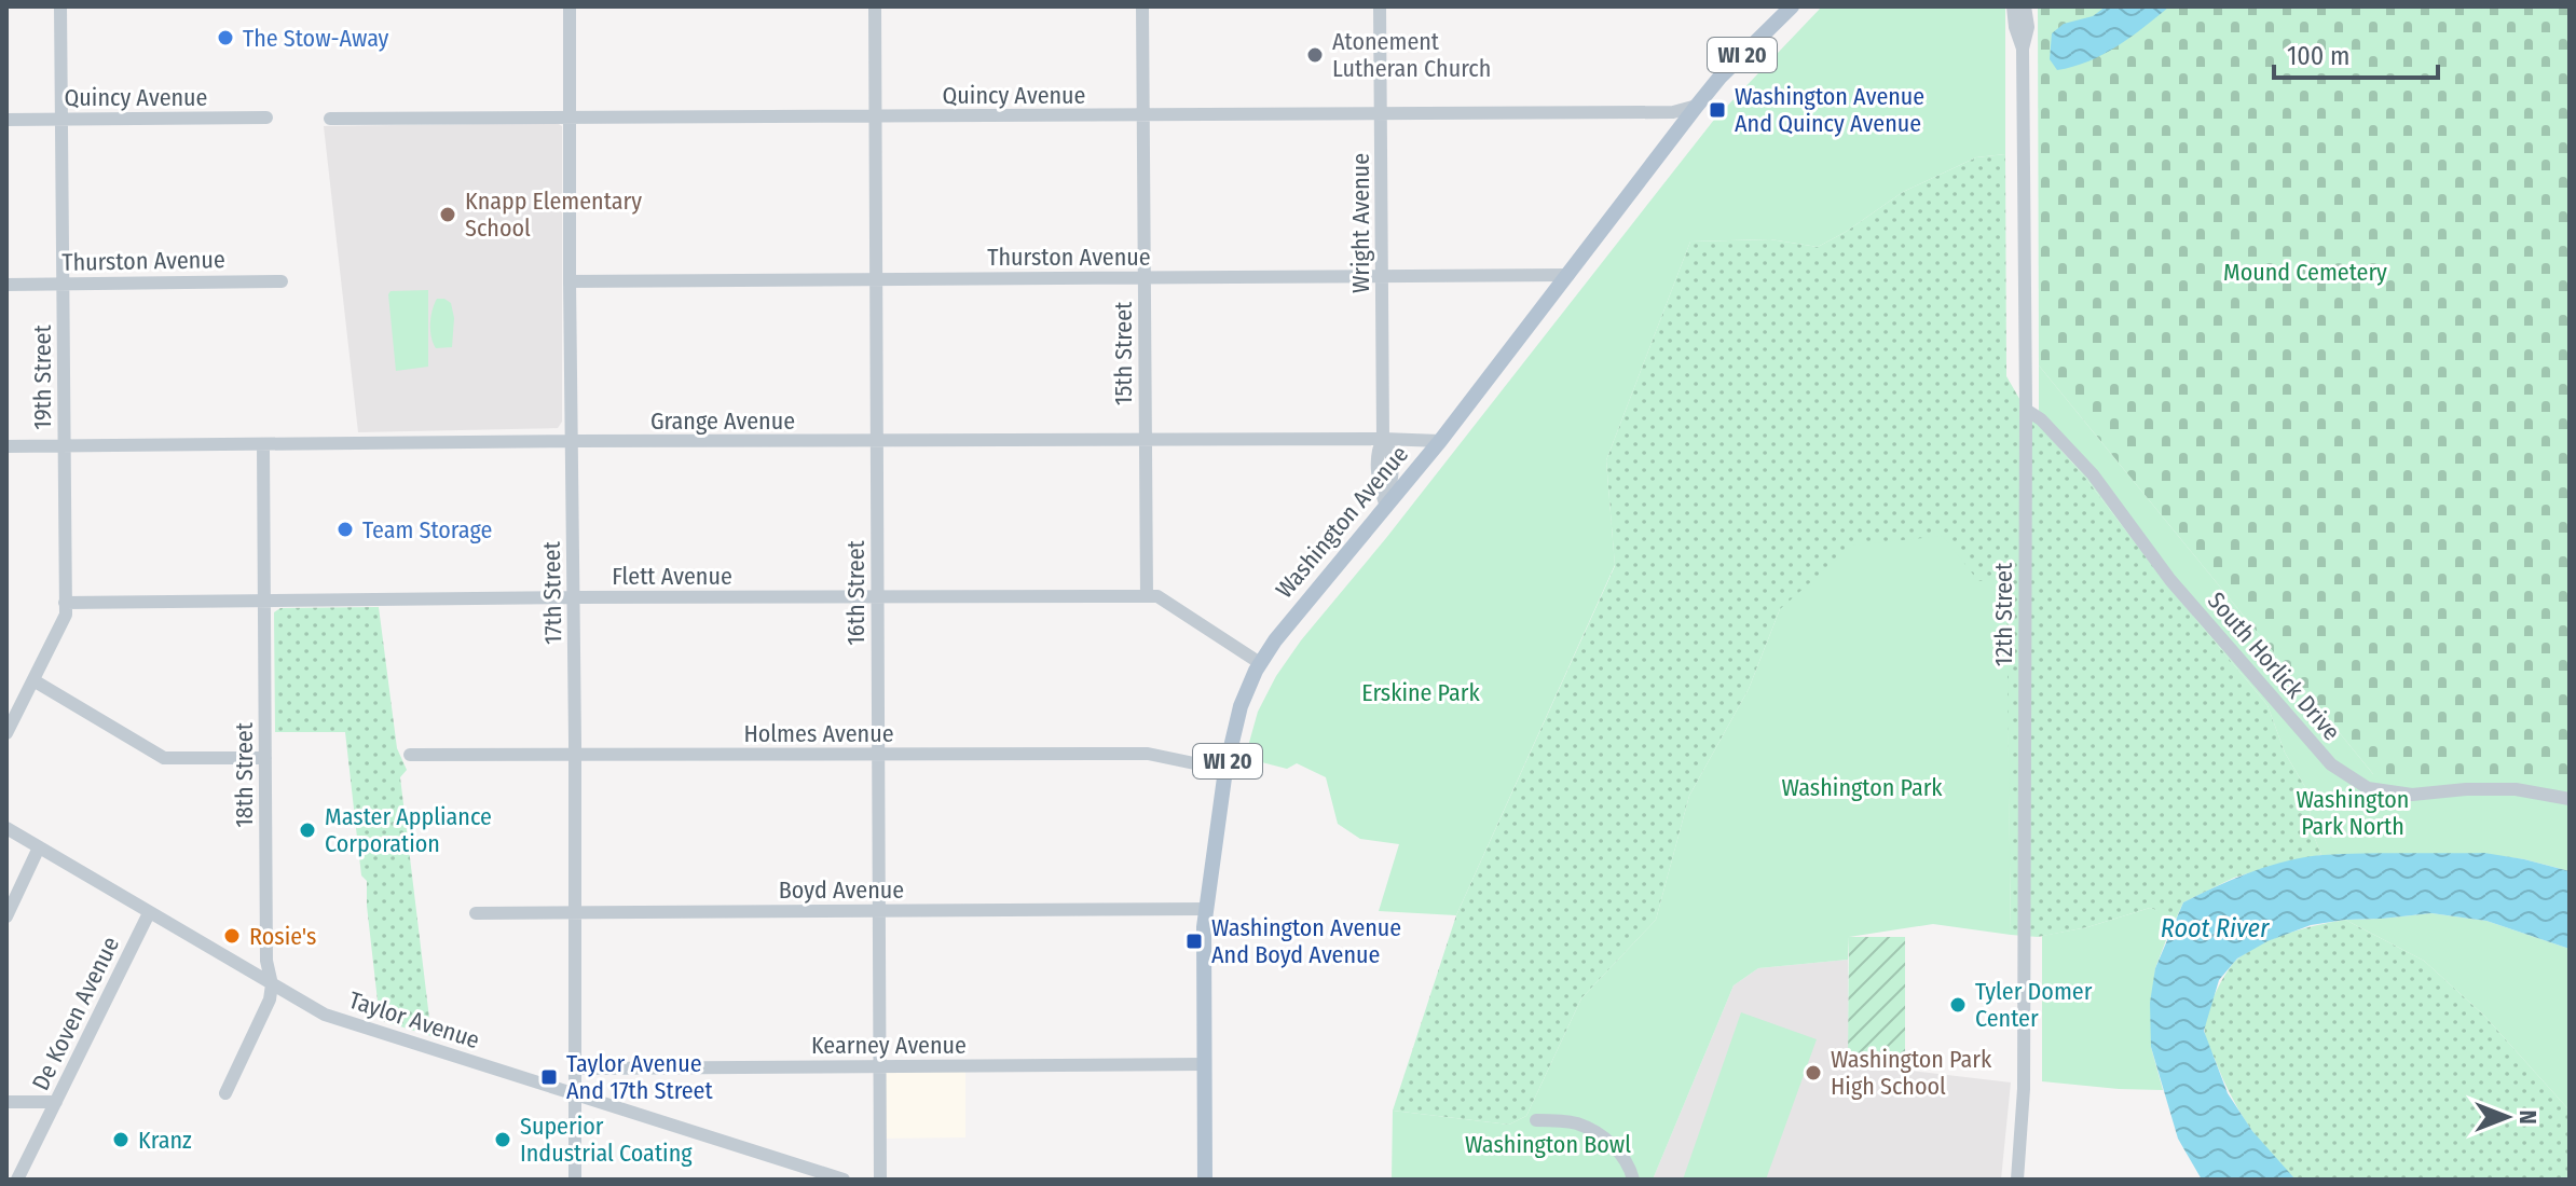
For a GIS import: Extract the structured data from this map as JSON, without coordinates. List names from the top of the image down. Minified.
{"streets":{"main road":["WI 20","Washington Avenue"],"street":["Quincy Avenue","Wright Avenue","Thurston Avenue","15th Street","19th Street","Grange Avenue","Flett Avenue","17th Street","16th Street","12th Street","South Horlick Drive","Holmes Avenue","18th Street","Boyd Avenue","De Koven Avenue","Taylor Avenue","Kearney Avenue"]},"crossings":[["Quincy Avenue","Wright Avenue"],["Quincy Avenue","15th Street"],["Quincy Avenue","19th Street"],["Quincy Avenue","Washington Avenue"],["Quincy Avenue","17th Street"],["Quincy Avenue","16th Street"],["Wright Avenue","Thurston Avenue"],["Wright Avenue","Grange Avenue"],["Wright Avenue","Washington Avenue"],["Thurston Avenue","15th Street"],["Thurston Avenue","19th Street"],["Thurston Avenue","Washington Avenue"],["Thurston Avenue","17th Street"],["Thurston Avenue","16th Street"],["15th Street","Grange Avenue"],["15th Street","Flett Avenue"],["19th Street","Grange Avenue"],["19th Street","Flett Avenue"],["Grange Avenue","Washington Avenue"],["Grange Avenue","17th Street"],["Grange Avenue","16th Street"],["Grange Avenue","18th Street"],["Washington Avenue","Flett Avenue"],["Washington Avenue","Holmes Avenue"],["Washington Avenue","Boyd Avenue"],["Washington Avenue","Kearney Avenue"],["Flett Avenue","17th Street"],["Flett Avenue","16th Street"],["Flett Avenue","18th Street"],["17th Street","Holmes Avenue"],["17th Street","Boyd Avenue"],["17th Street","Taylor Avenue"],["17th Street","Kearney Avenue"],["16th Street","Holmes Avenue"],["16th Street","Boyd Avenue"],["16th Street","Kearney Avenue"],["12th Street","South Horlick Drive"],["18th Street","Taylor Avenue"],["De Koven Avenue","Taylor Avenue"]],"water":["Root River"],"parks":["Mound Cemetery","Erskine Park","Washington Park","Washington Park North","Washington Bowl"],"places":{"other":["The Stow-Away","Atonement Lutheran Church","Knapp Elementary School","Team Storage","Master Appliance Corporation","Rosie's","Tyler Domer Center","Washington Park High School","Kranz","Superior Industrial Coating"],"transit":["Washington Avenue And Quincy Avenue","Washington Avenue And Boyd Avenue","Taylor Avenue And 17th Street"]},"scale_bar":"100 m","north":"right"}
